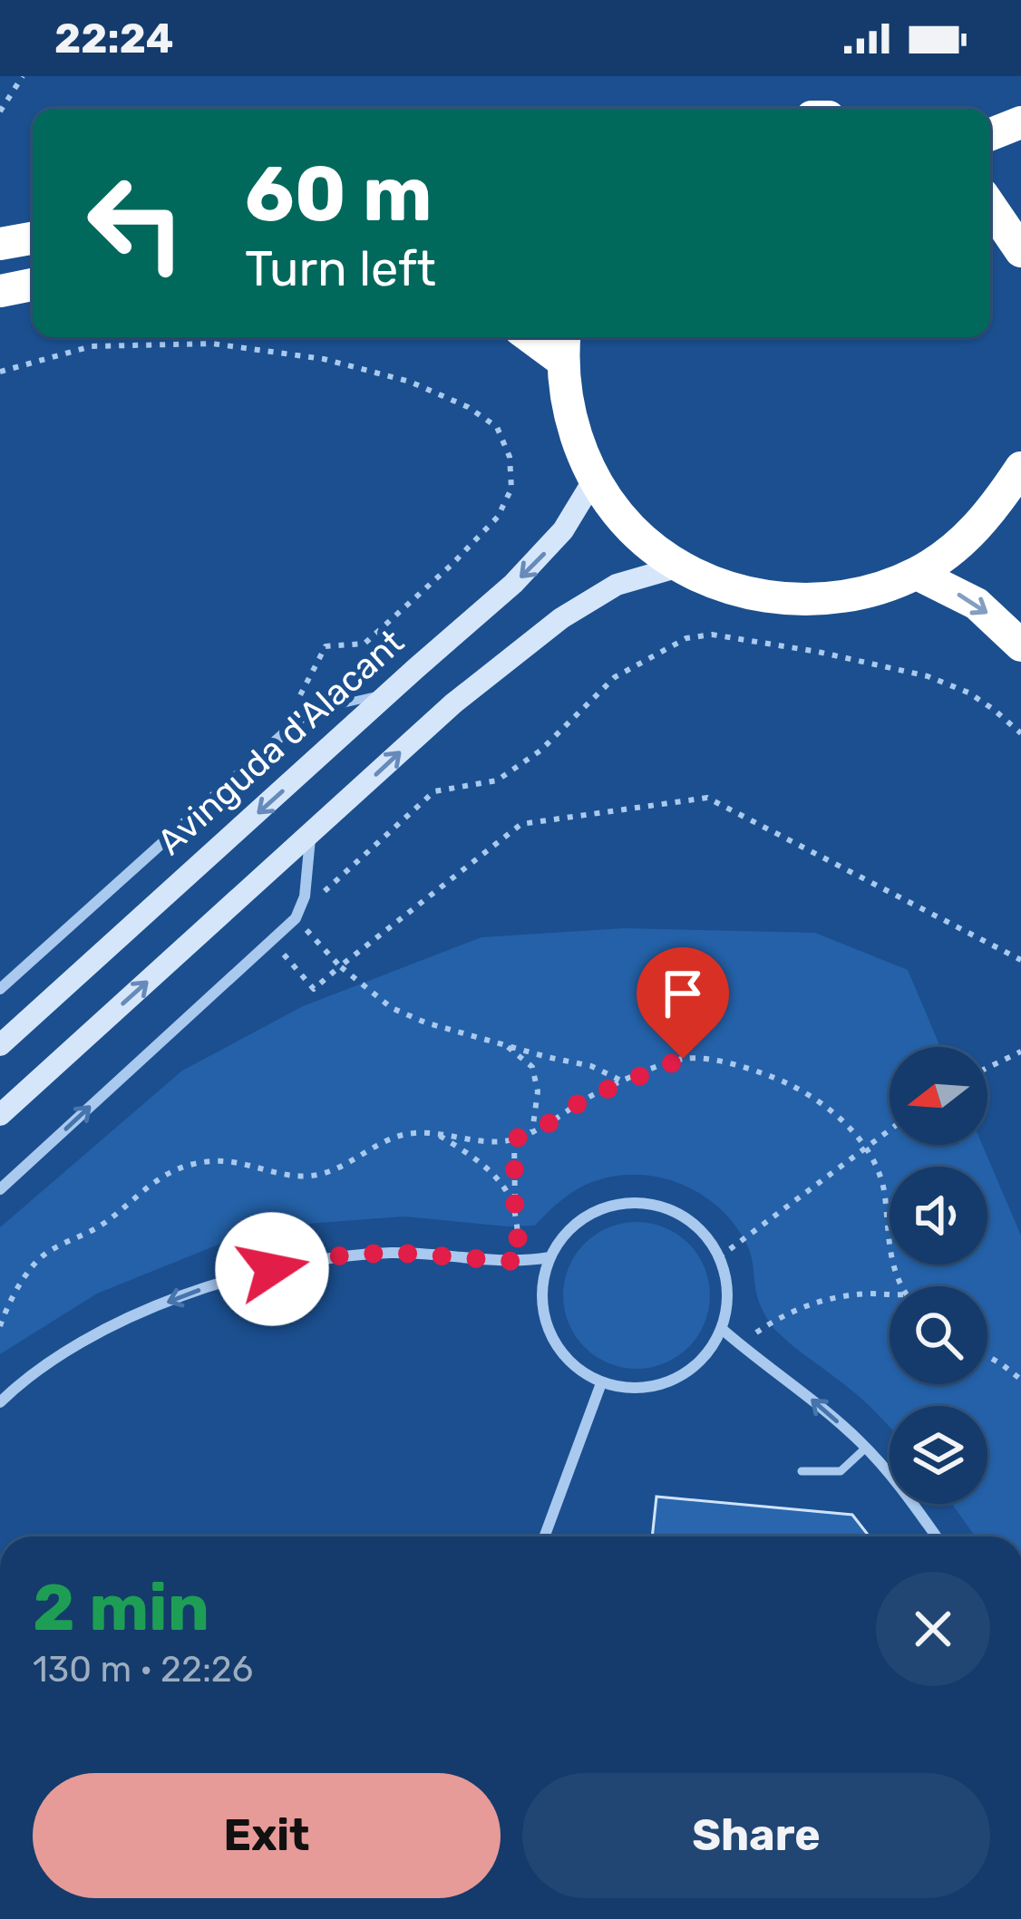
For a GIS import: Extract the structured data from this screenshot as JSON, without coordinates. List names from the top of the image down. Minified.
{"streets":{"main road":["Avinguda d'Alacant"]},"north":"left","page":{"status":"22:24","turn":["60 m","Turn left"],"heading":["2 min","130 m · 22:26"],"buttons":["Exit","Share"]}}
